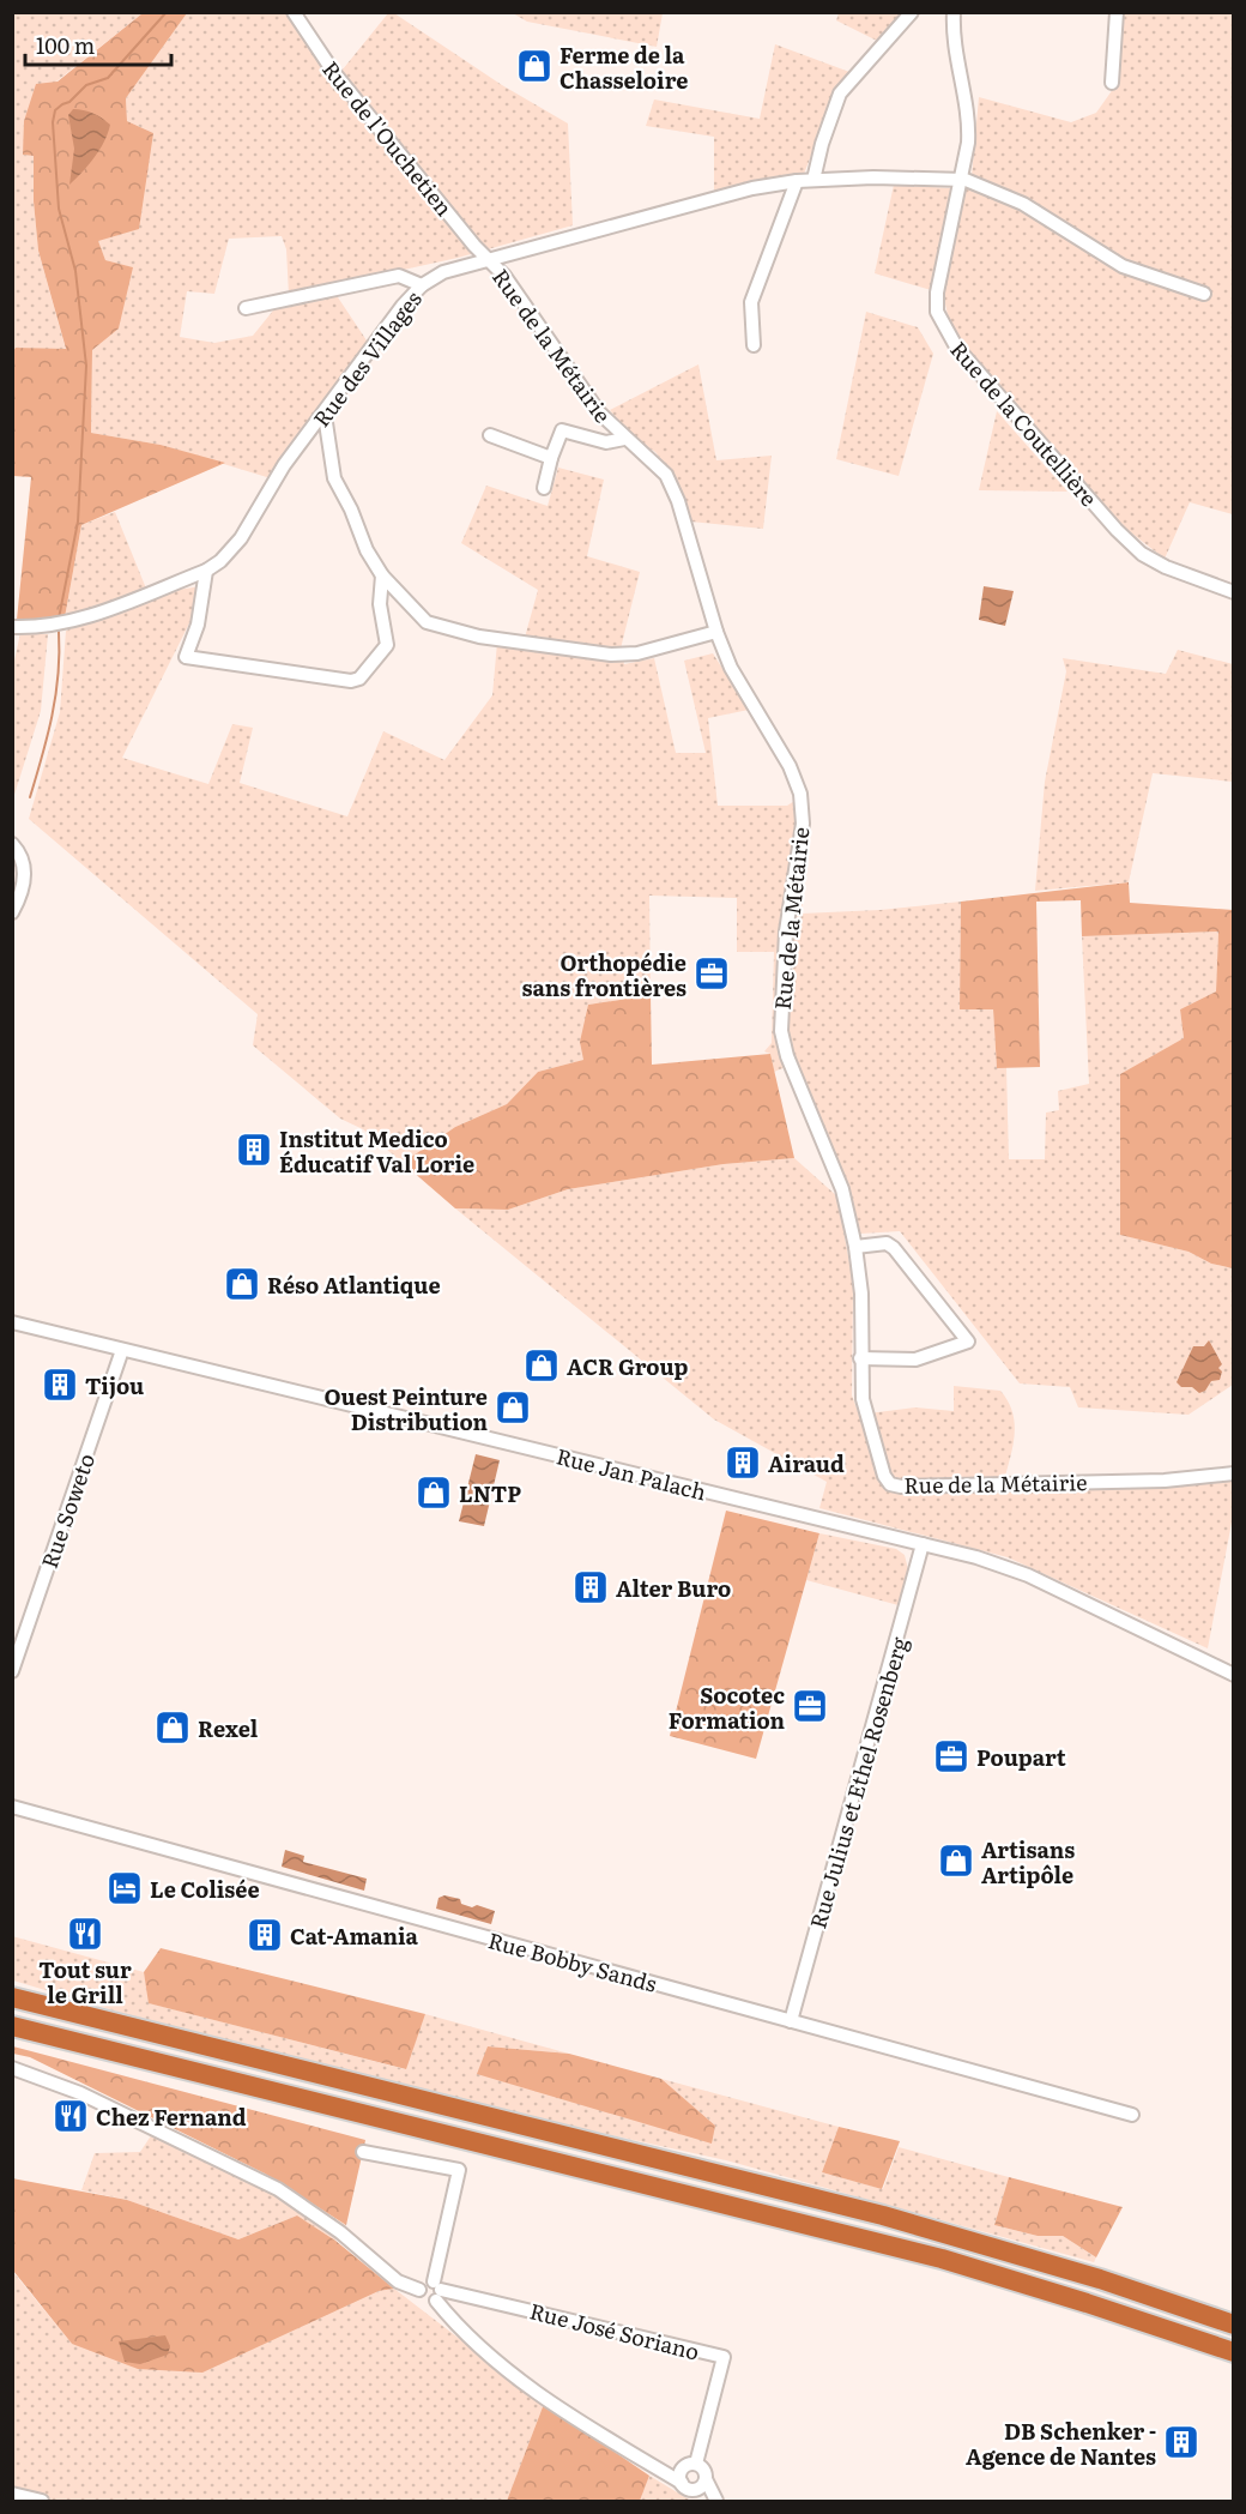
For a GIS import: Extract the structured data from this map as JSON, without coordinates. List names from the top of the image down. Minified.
{"streets":{"street":["Rue de l'Ouchetien","Rue de la Métairie","Rue des Villages","Rue de la Coutellière","Rue Jan Palach","Rue Soweto","Rue Julius et Ethel Rosenberg","Rue Bobby Sands","Rue José Soriano"]},"crossings":[["Rue de l'Ouchetien","Rue de la Métairie"],["Rue de l'Ouchetien","Rue des Villages"],["Rue de la Métairie","Rue des Villages"],["Rue des Villages","Rue de la Coutellière"],["Rue Jan Palach","Rue Soweto"],["Rue Jan Palach","Rue Julius et Ethel Rosenberg"],["Rue Julius et Ethel Rosenberg","Rue Bobby Sands"]],"places":{"shop":["Ferme de la Chasseloire","Réso Atlantique","ACR Group","Ouest Peinture Distribution","LNTP","Rexel","Artisans Artipôle"],"office":["Orthopédie sans frontières","Socotec Formation","Poupart"],"building":["Institut Medico Éducatif Val Lorie","Tijou","Airaud","Alter Buro","Cat-Amania","DB Schenker - Agence de Nantes"],"hotel":["Le Colisée"],"restaurant":["Tout sur le Grill","Chez Fernand"]},"scale_bar":"100 m"}
